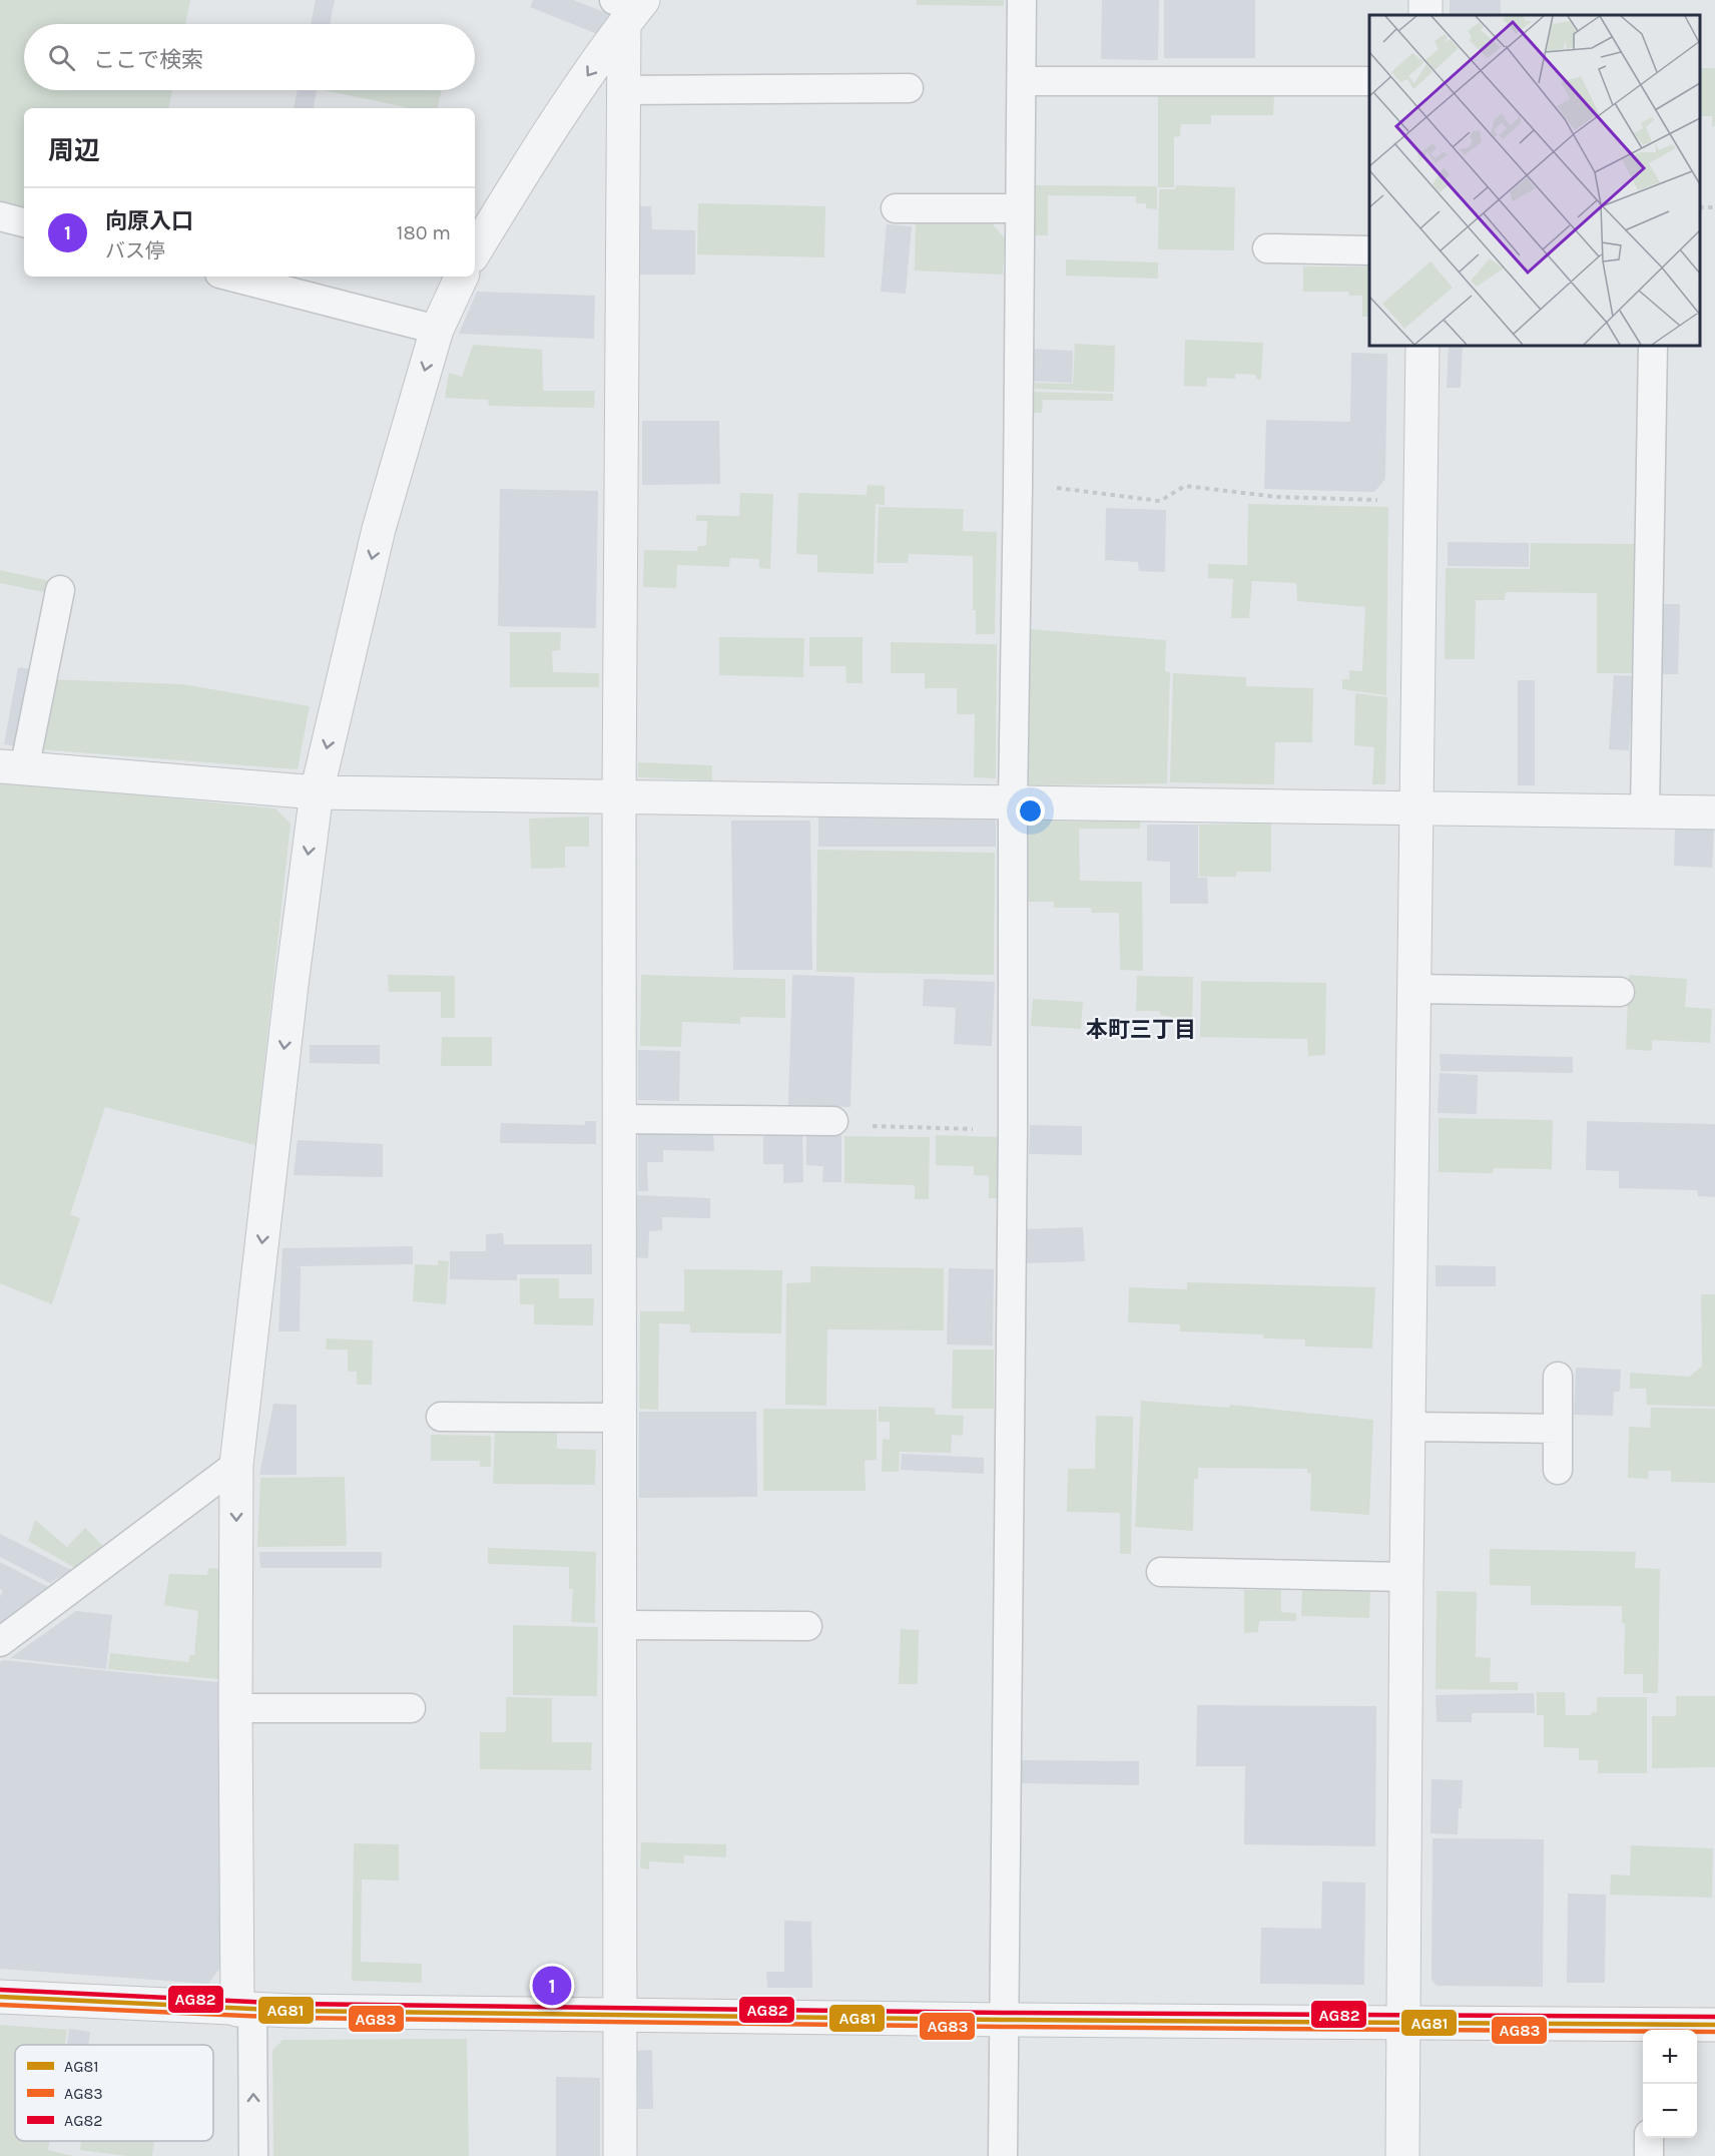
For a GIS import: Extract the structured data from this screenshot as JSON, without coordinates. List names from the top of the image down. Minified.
{"districts":["本町三丁目"],"lines":["transit line AG82","transit line AG81","transit line AG83"],"legend":["AG81","AG83","AG82"],"page":{"search":"ここで検索","heading":"周辺","list":[{"mark":"1","name":"向原入口","note":"バス停","value":"180 m"}],"pins":"1","map_buttons":["+","−"]}}
